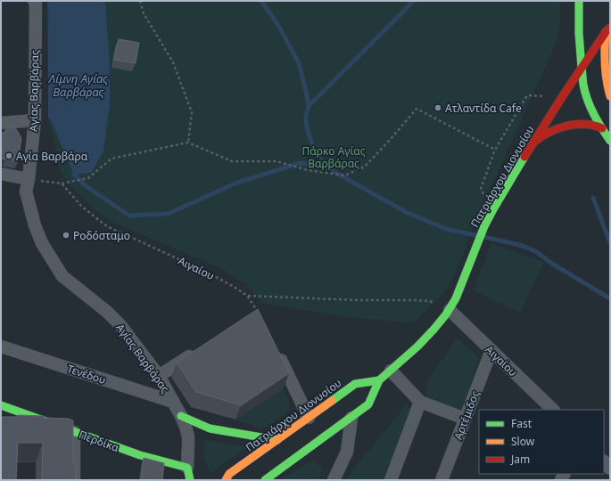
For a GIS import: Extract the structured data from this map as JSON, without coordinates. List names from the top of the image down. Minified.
{"streets":{"main road":["Πατριάρχου Διονυσίου","Περδίκα"],"street":["Αγίας Βαρβάρας","Αιγαίου","Τενέδου","Αρτέμιδος"]},"crossings":[["Αγίας Βαρβάρας","Τενέδου"],["Αγίας Βαρβάρας","Περδίκα"],["Πατριάρχου Διονυσίου","Αιγαίου"],["Αιγαίου","Αρτέμιδος"]],"water":["Λίμνη Αγίας Βαρβάρας"],"parks":["Πάρκο Αγίας Βαρβάρας"],"places":["Ατλαντίδα Cafe","Αγία Βαρβάρα","Ροδόσταμο"],"legend":["Fast","Slow","Jam"]}
